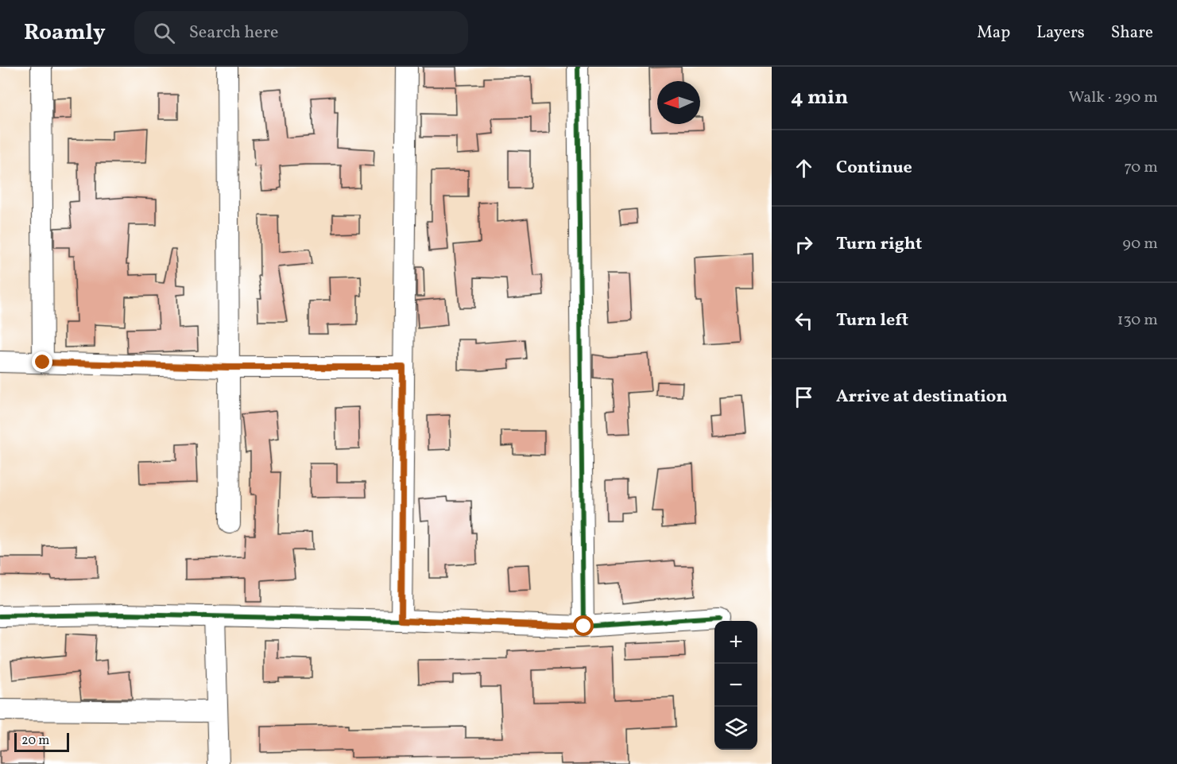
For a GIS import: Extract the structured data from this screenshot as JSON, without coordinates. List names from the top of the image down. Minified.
{"scale_bar":"20 m","north":"left","page":{"header":"Roamly","search":"Search here","nav":["Map","Layers","Share"],"heading":["4 min","Walk · 290 m"],"list":[["Continue","70 m"],["Turn right","90 m"],["Turn left","130 m"],"Arrive at destination"],"map_buttons":["+","−"],"scale":"20 m"}}
